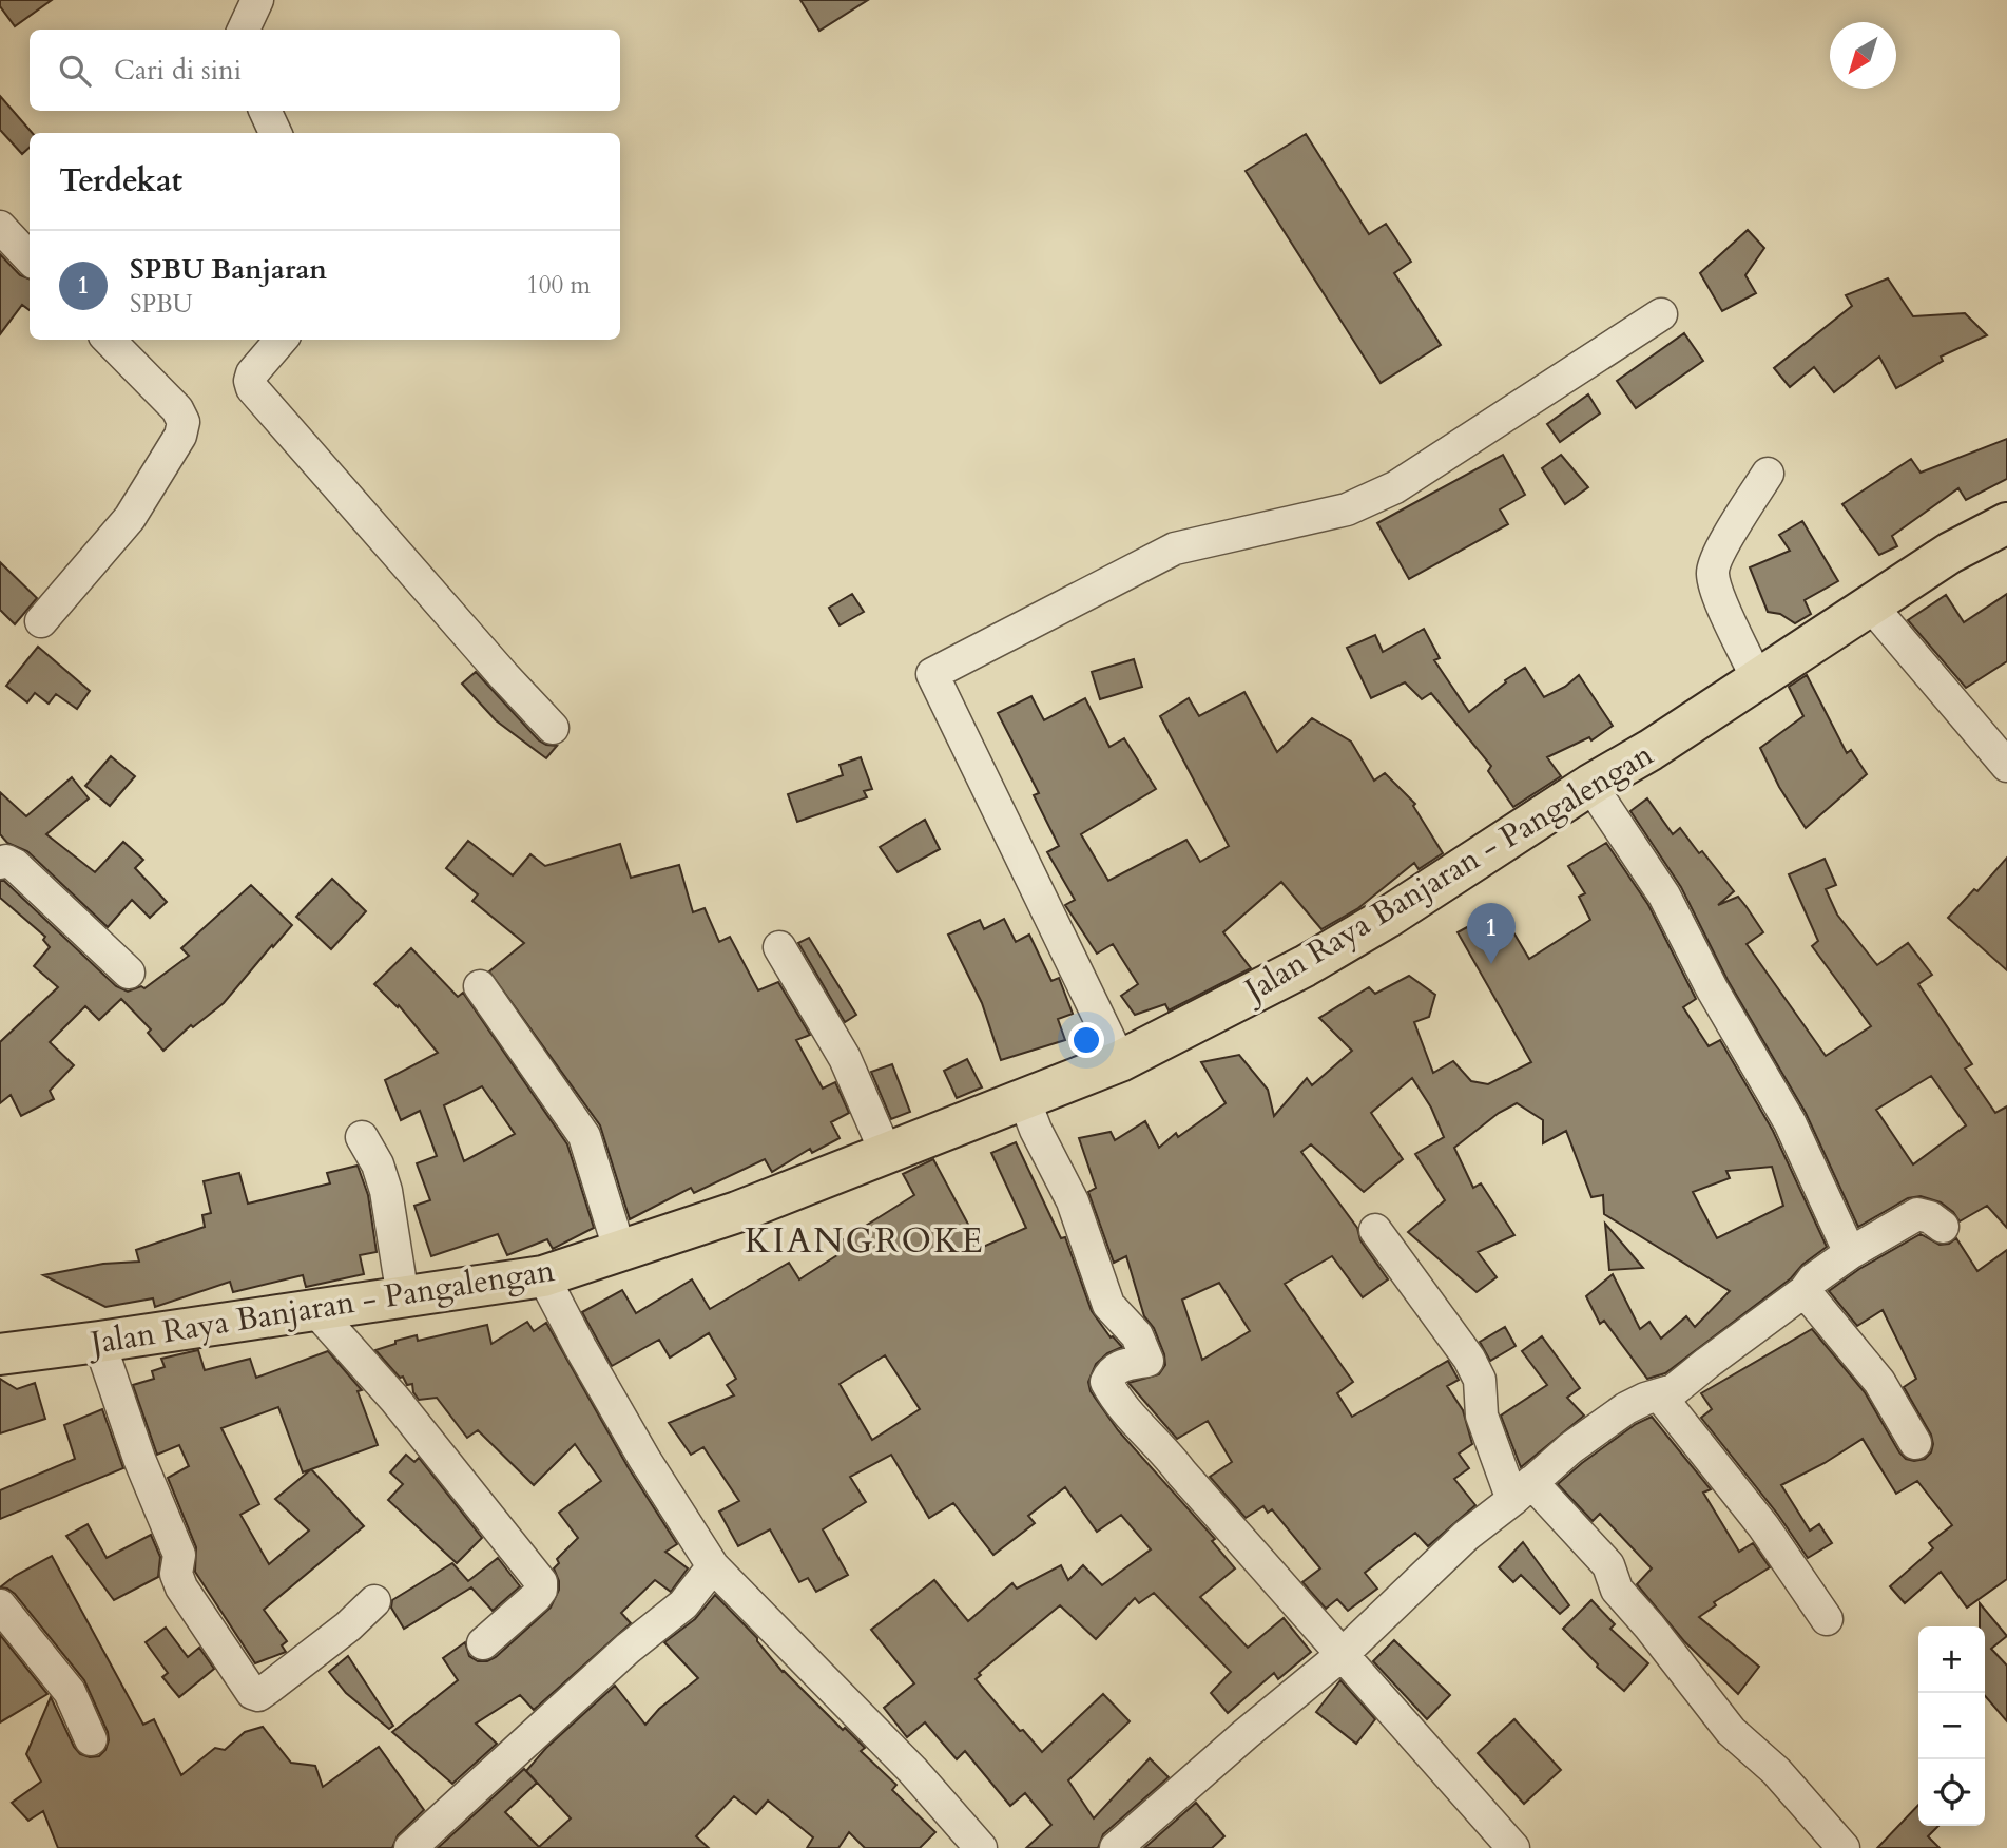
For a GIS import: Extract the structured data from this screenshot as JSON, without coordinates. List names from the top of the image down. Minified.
{"streets":{"main road":["Jalan Raya Banjaran - Pangalengan"]},"districts":["KIANGROKE"],"north":"bottom left","page":{"search":"Cari di sini","heading":"Terdekat","list":[{"mark":"1","name":"SPBU Banjaran","note":"SPBU","value":"100 m"}],"pins":"1","map_buttons":["+","−"]}}
